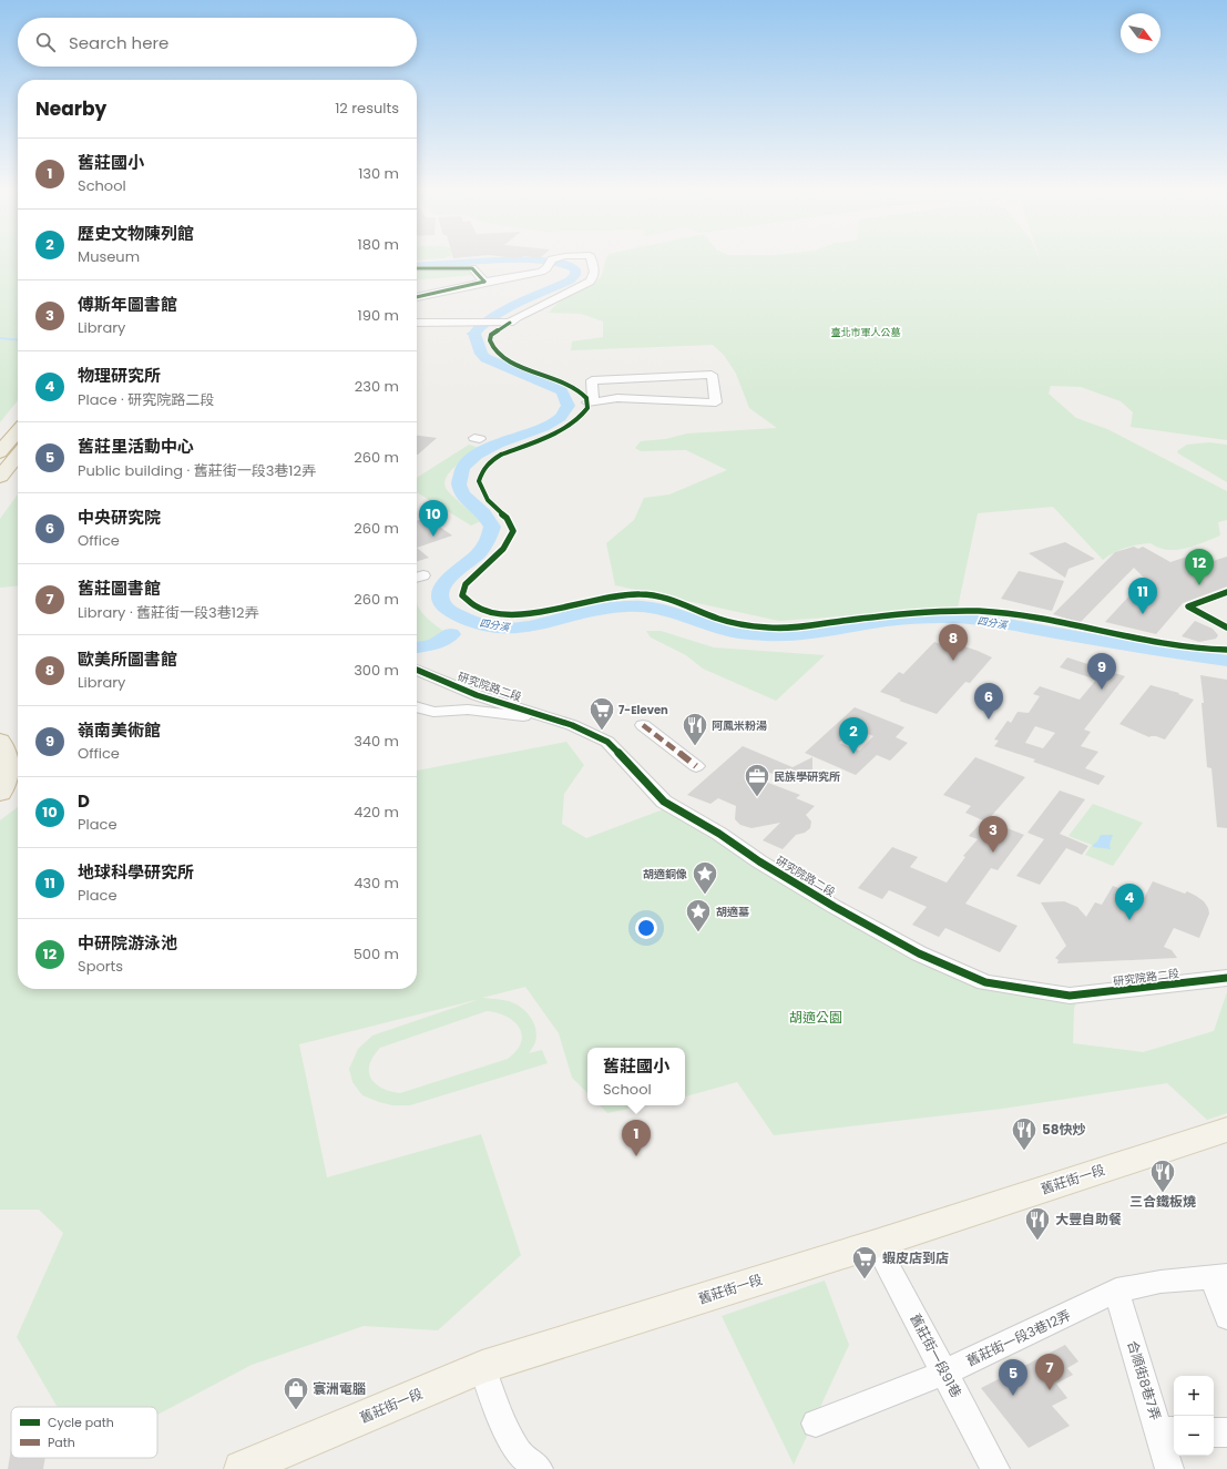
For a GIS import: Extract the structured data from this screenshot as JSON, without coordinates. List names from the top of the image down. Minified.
{"streets":{"main road":["舊莊街一段"],"street":["研究院路二段","舊莊街一段3巷12弄","舊莊街一段91巷","合順街8巷7弄"]},"crossings":[["舊莊街一段","舊莊街一段91巷"],["舊莊街一段3巷12弄","舊莊街一段91巷"],["舊莊街一段3巷12弄","合順街8巷7弄"]],"water":["四分溪"],"parks":["臺北市軍人公墓","胡適公園"],"places":{"supermarket":["7-Eleven","蝦皮店到店"],"restaurant":["阿鳳米粉湯","58快炒","三合鐵板燒","大豐自助餐"],"office":["民族學研究所"],"place":["胡適銅像","胡適墓"],"shop":["寰洲電腦"]},"legend":["Cycle path","Path"],"north":"bottom right","page":{"search":"Search here","heading":["Nearby","12 results"],"list":[{"mark":"1","name":"舊莊國小","note":"School","value":"130 m"},{"mark":"2","name":"歷史文物陳列館","note":"Museum","value":"180 m"},{"mark":"3","name":"傅斯年圖書館","note":"Library","value":"190 m"},{"mark":"4","name":"物理研究所","note":"Place · 研究院路二段","value":"230 m"},{"mark":"5","name":"舊莊里活動中心","note":"Public building · 舊莊街一段3巷12弄","value":"260 m"},{"mark":"6","name":"中央研究院","note":"Office","value":"260 m"},{"mark":"7","name":"舊莊圖書館","note":"Library · 舊莊街一段3巷12弄","value":"260 m"},{"mark":"8","name":"歐美所圖書館","note":"Library","value":"300 m"},{"mark":"9","name":"嶺南美術館","note":"Office","value":"340 m"},{"mark":"10","name":"D","note":"Place","value":"420 m"},{"mark":"11","name":"地球科學研究所","note":"Place","value":"430 m"},{"mark":"12","name":"中研院游泳池","note":"Sports","value":"500 m"}],"pins":["10","12","11","8","9","6","2","3","4","1","7","5"],"popup":["舊莊國小","School"],"map_buttons":["+","−"]}}
